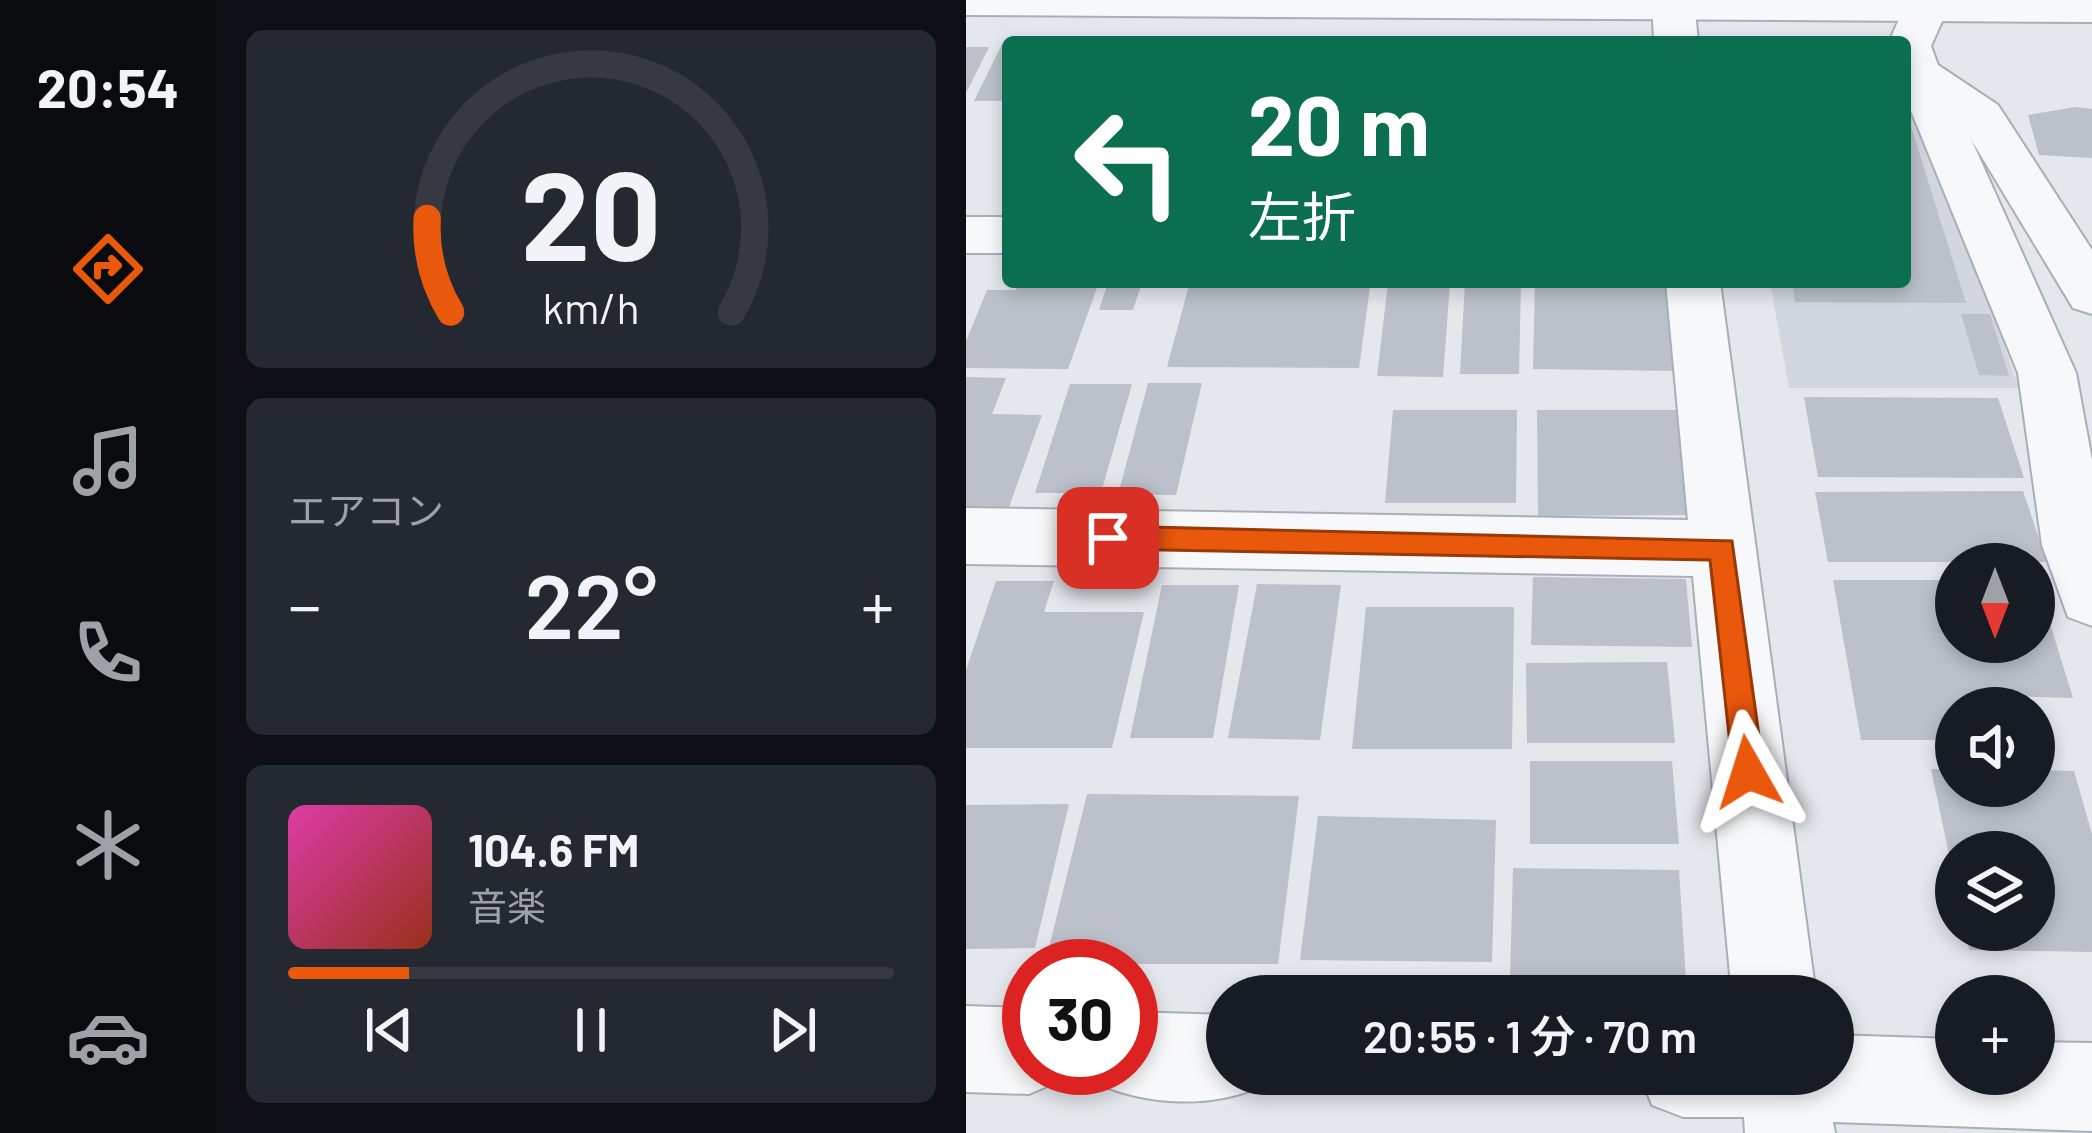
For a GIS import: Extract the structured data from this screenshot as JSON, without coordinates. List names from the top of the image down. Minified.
{"north":"bottom","page":{"tabs":"20:54","turn":["20 m","左折"],"tile":"エアコン","map_buttons":"+","heat":["−","22°","+"],"song":["104.6 FM","音楽"],"limit":"30","trip":"20:55 · 1 分 · 70 m","gauge":["20","km/h"]}}
